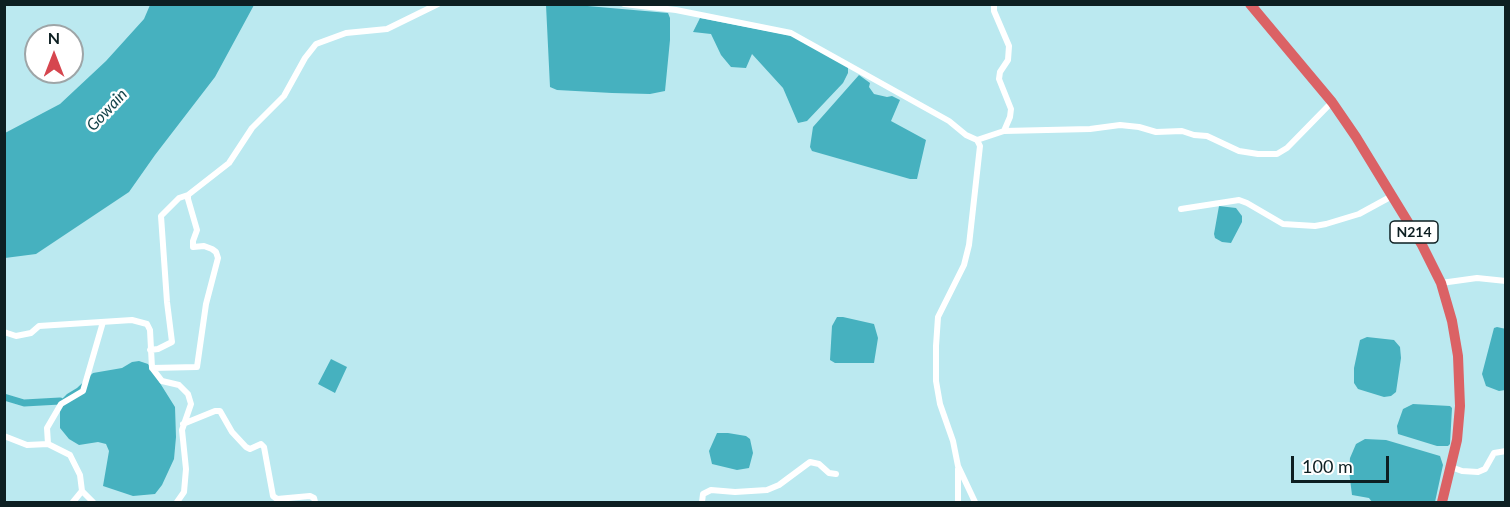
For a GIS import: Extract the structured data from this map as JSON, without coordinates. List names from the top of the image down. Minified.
{"streets":{"highway":["N214"]},"water":["Gowain"],"scale_bar":"100 m","north":"top"}
